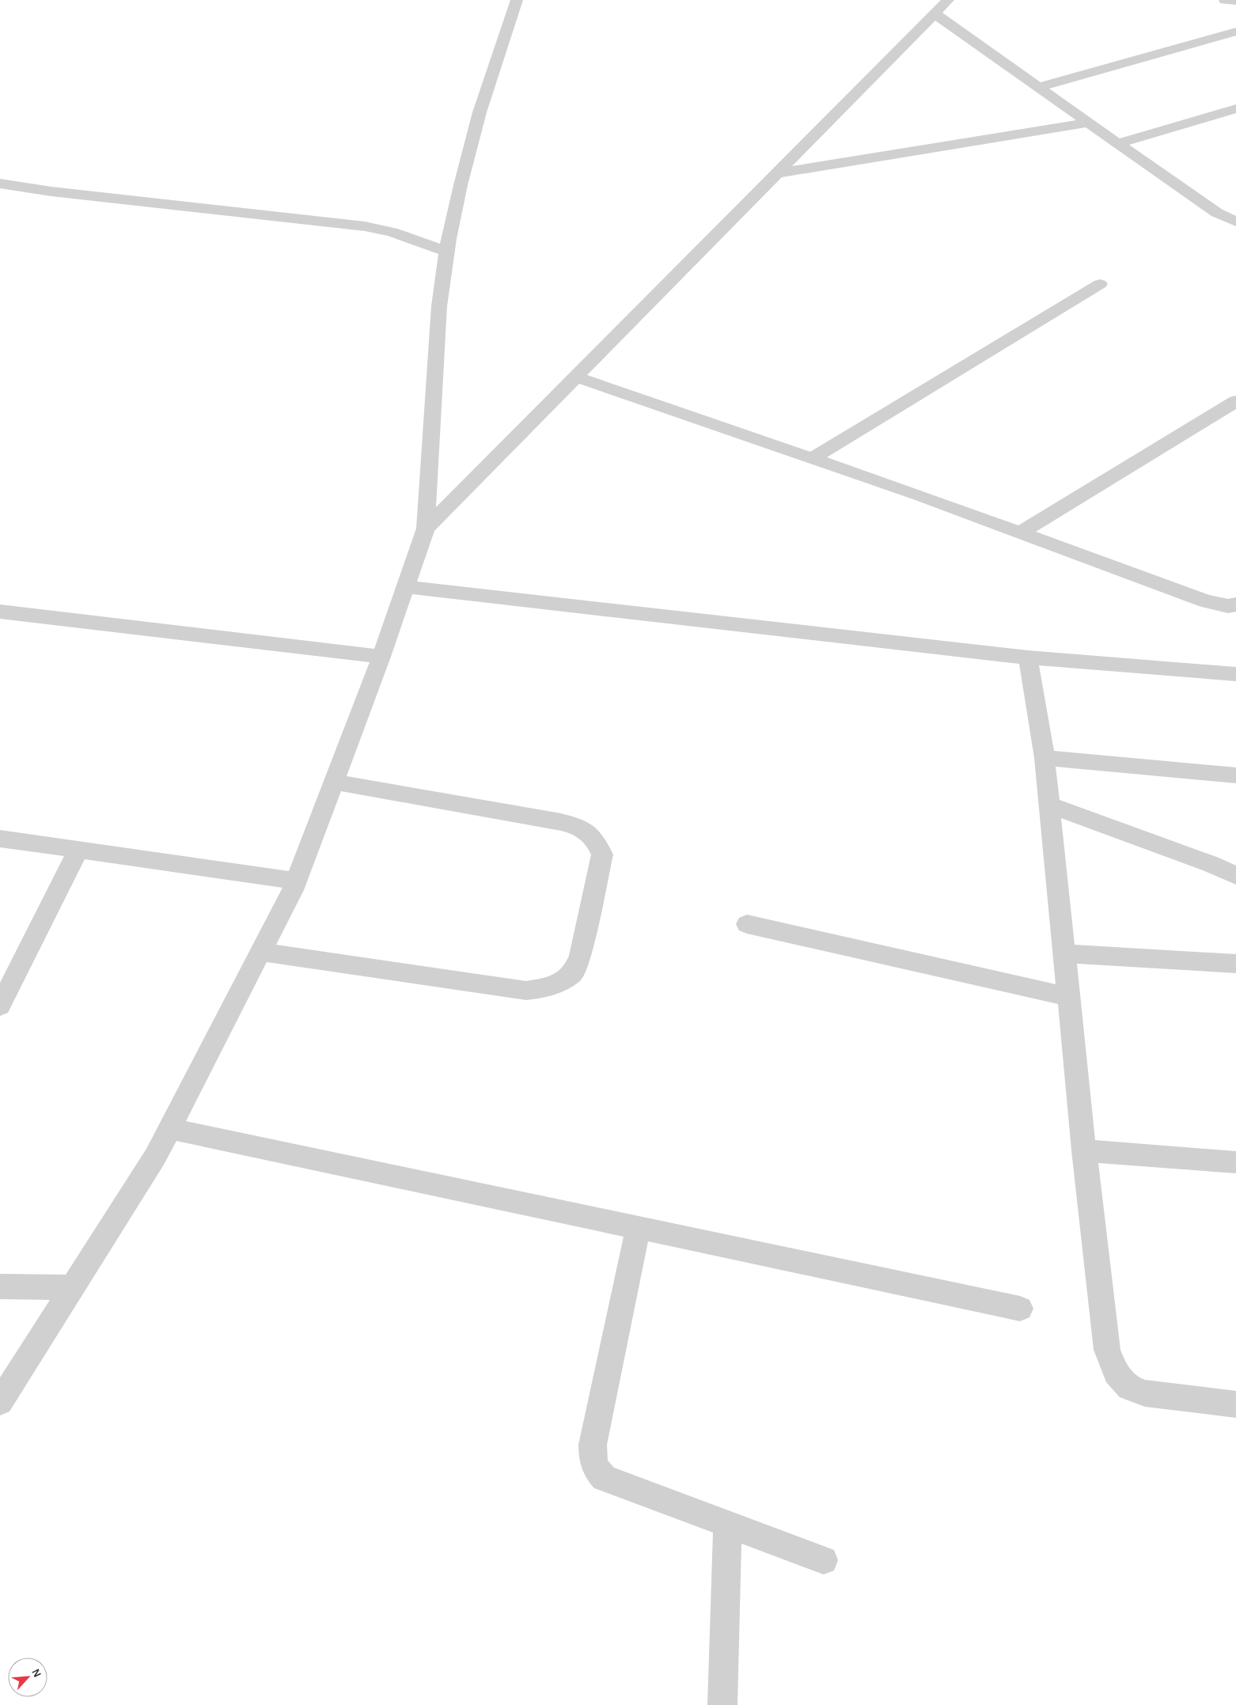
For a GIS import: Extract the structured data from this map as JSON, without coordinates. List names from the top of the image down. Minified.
{"north":"top right"}
